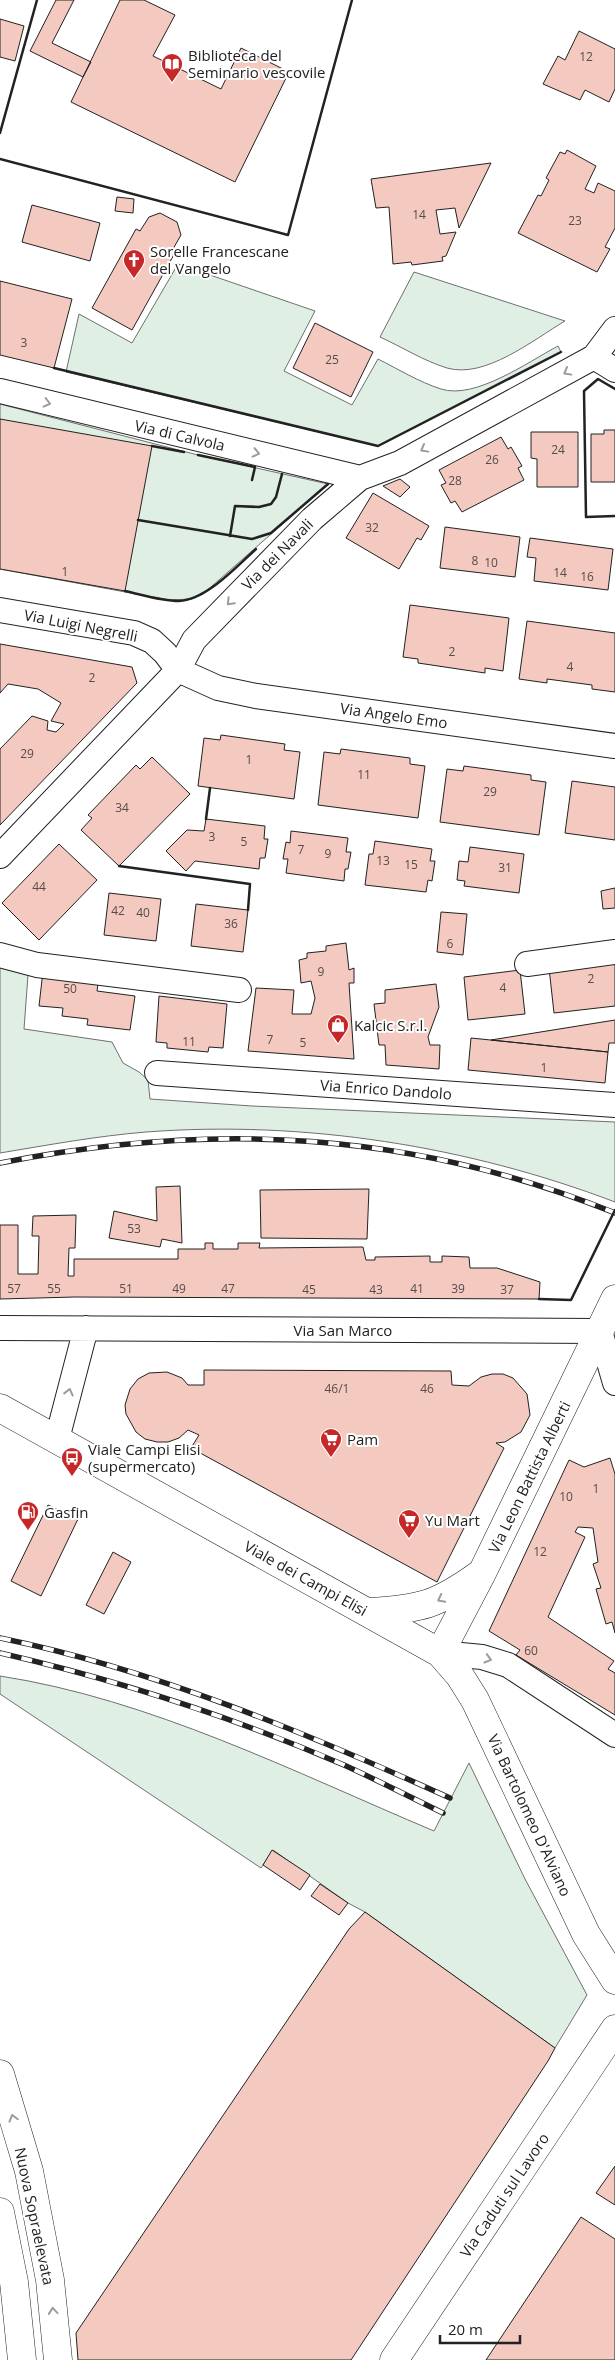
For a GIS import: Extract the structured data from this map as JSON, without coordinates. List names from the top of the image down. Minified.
{"streets":{"main road":["Via Leon Battista Alberti","Viale dei Campi Elisi","Via Bartolomeo D'Alviano","Via Caduti sul Lavoro","Nuova Sopraelevata"],"street":["Via di Calvola","Via dei Navali","Via Luigi Negrelli","Via Angelo Emo","Via Enrico Dandolo","Via San Marco"]},"crossings":[["Via di Calvola","Via dei Navali"],["Via dei Navali","Via Luigi Negrelli"],["Via dei Navali","Via Angelo Emo"],["Via Luigi Negrelli","Via Angelo Emo"],["Via San Marco","Via Leon Battista Alberti"],["Via Leon Battista Alberti","Viale dei Campi Elisi"],["Via Leon Battista Alberti","Via Bartolomeo D'Alviano"],["Viale dei Campi Elisi","Via Bartolomeo D'Alviano"]],"one_way":["Via di Calvola","Via dei Navali"],"places":{"library":["Biblioteca del Seminario vescovile"],"church":["Sorelle Francescane del Vangelo"],"shop":["Kalcic S.r.l."],"supermarket":["Pam","Yu Mart"],"bus stop":["Viale Campi Elisi (supermercato)"],"fuel station":["Gasfin"]},"house_numbers":["12","14","23","3","25","24","26","28","32","8","10","1","14","16","2","4","2","29","1","11","29","34","3","5","7","9","13","15","31","44","42","40","36","6","9","2","4","50","7","11","5","1","53","57","55","51","49","47","41","39","45","43","37","46/1","46","1","10","12","60"],"scale_bar":"20 m"}
